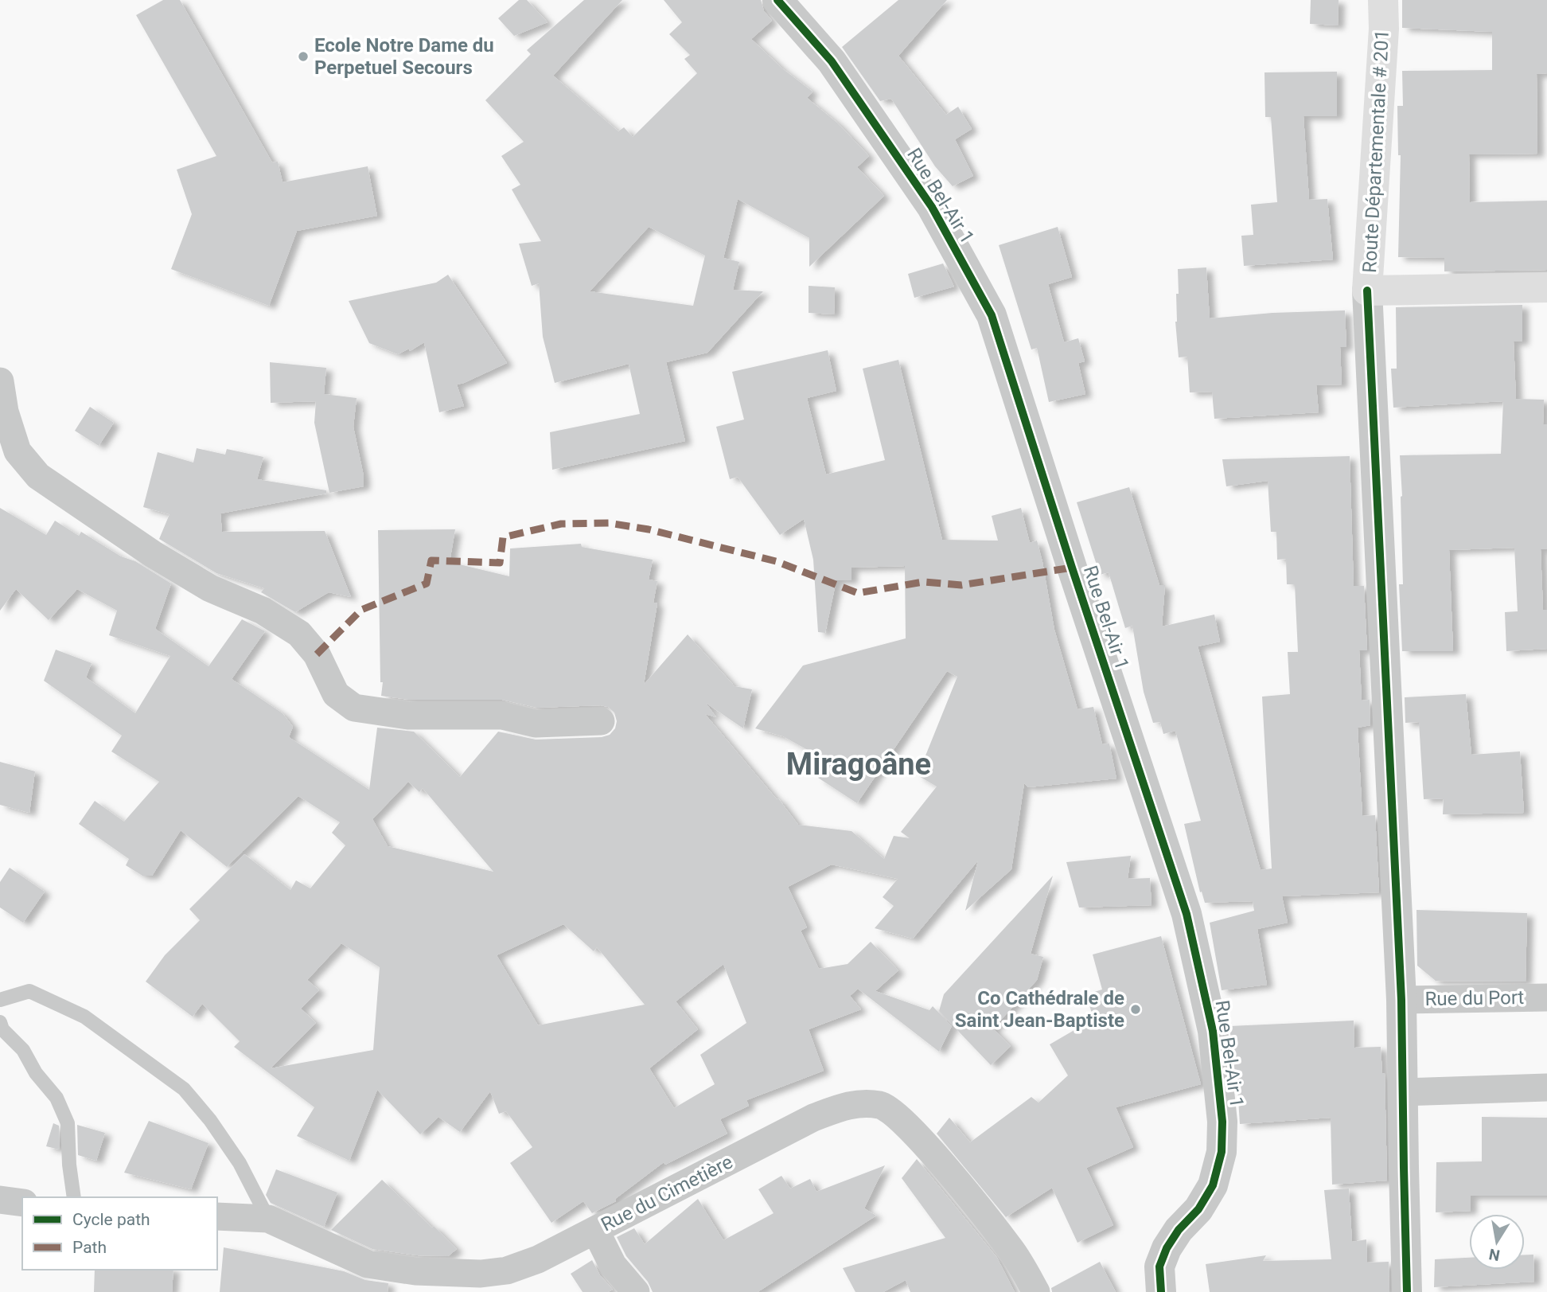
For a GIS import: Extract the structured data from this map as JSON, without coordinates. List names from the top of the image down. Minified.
{"streets":{"main road":["Route Départementale # 201"],"street":["Rue Bel-Air 1","Rue du Port","Rue du Cimetière"]},"districts":["Miragoâne"],"places":["Ecole Notre Dame du Perpetuel Secours","Co Cathédrale de Saint Jean-Baptiste"],"legend":["Cycle path","Path"],"north":"bottom"}
